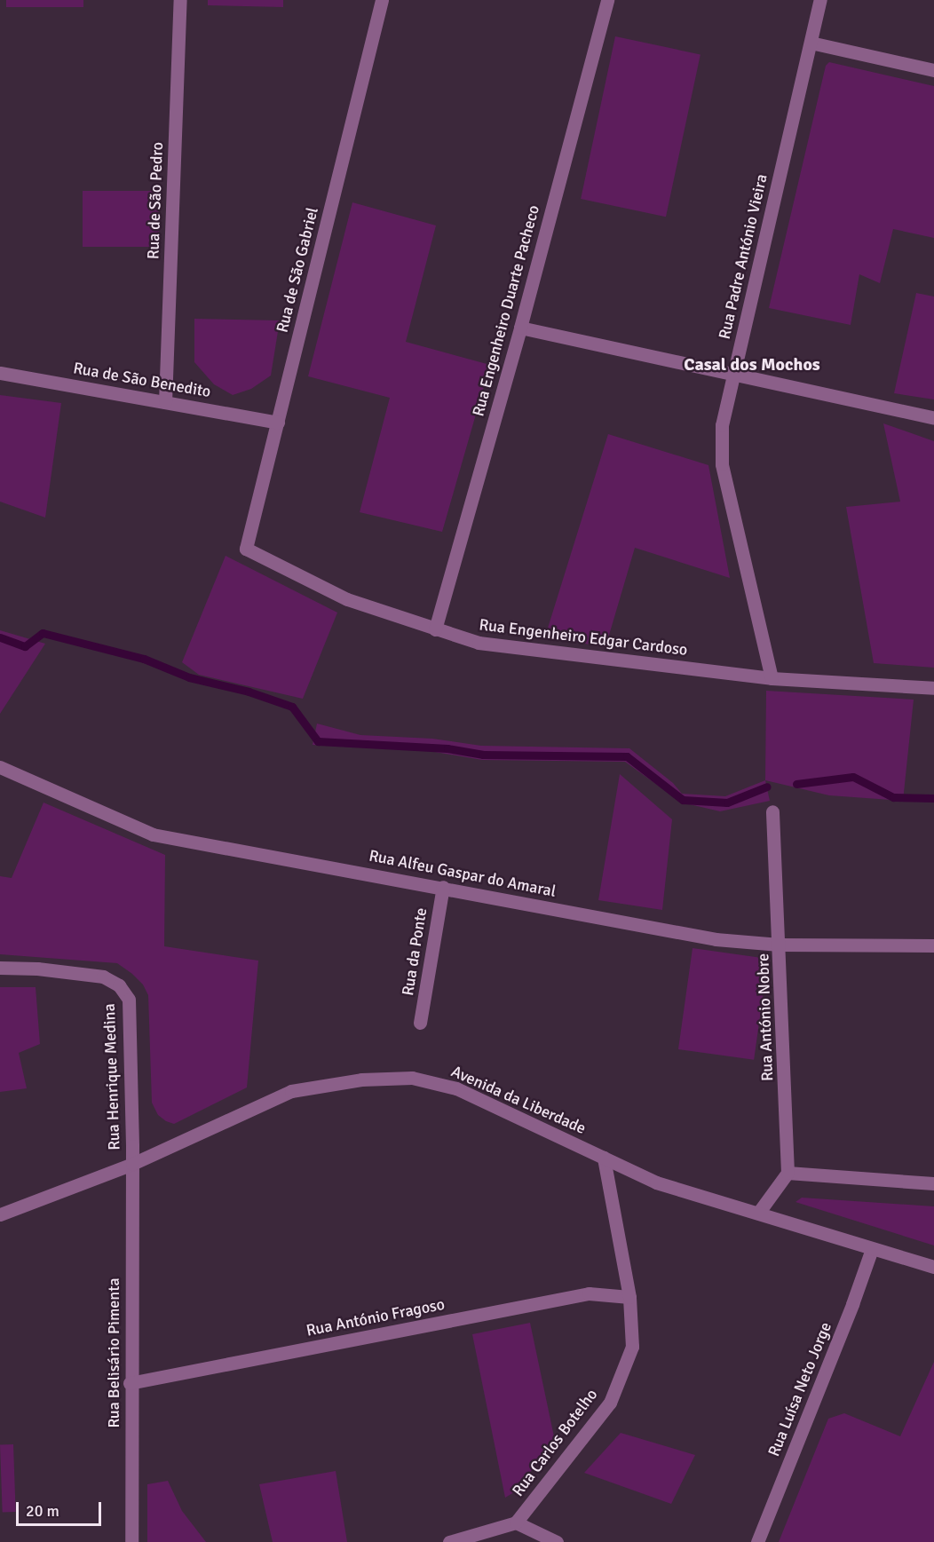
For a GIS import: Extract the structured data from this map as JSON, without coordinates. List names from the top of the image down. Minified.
{"streets":{"street":["Rua de São Pedro","Rua Padre António Vieira","Rua de São Gabriel","Rua Engenheiro Duarte Pacheco","Rua de São Benedito","Rua Engenheiro Edgar Cardoso","Rua Alfeu Gaspar do Amaral","Rua da Ponte","Rua António Nobre","Rua Henrique Medina","Avenida da Liberdade","Rua António Fragoso","Rua Belisário Pimenta","Rua Luísa Neto Jorge","Rua Carlos Botelho"]},"crossings":[["Rua de São Pedro","Rua de São Benedito"],["Rua Padre António Vieira","Rua Engenheiro Edgar Cardoso"],["Rua de São Gabriel","Rua de São Benedito"],["Rua de São Gabriel","Rua Engenheiro Edgar Cardoso"],["Rua Engenheiro Duarte Pacheco","Rua Engenheiro Edgar Cardoso"],["Rua Alfeu Gaspar do Amaral","Rua da Ponte"],["Rua Alfeu Gaspar do Amaral","Rua António Nobre"],["Rua Henrique Medina","Avenida da Liberdade"],["Rua Henrique Medina","Rua Belisário Pimenta"],["Avenida da Liberdade","Rua Belisário Pimenta"],["Avenida da Liberdade","Rua Luísa Neto Jorge"],["Avenida da Liberdade","Rua Carlos Botelho"],["Rua António Fragoso","Rua Belisário Pimenta"],["Rua António Fragoso","Rua Carlos Botelho"]],"districts":["Casal dos Mochos"],"scale_bar":"20 m"}
